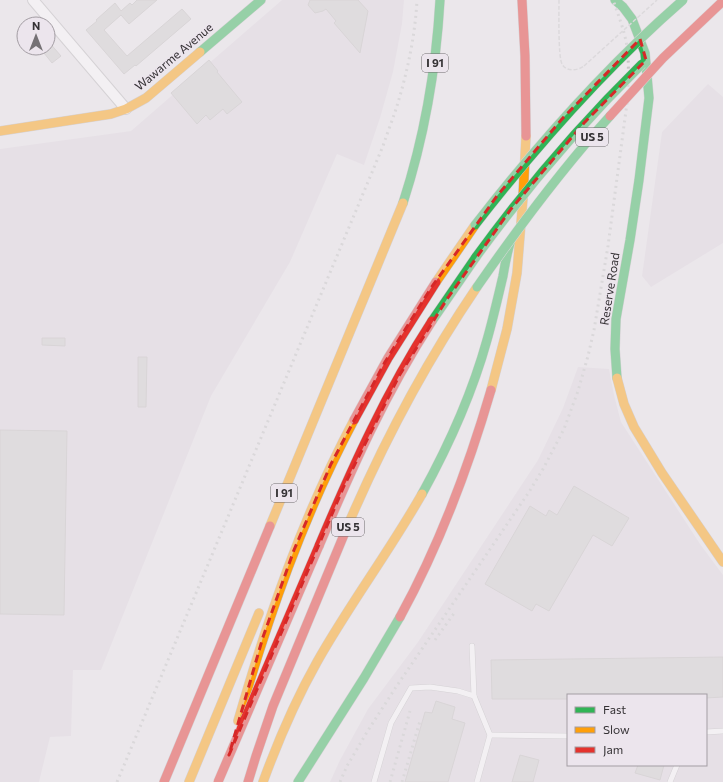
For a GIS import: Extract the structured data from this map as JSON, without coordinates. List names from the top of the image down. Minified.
{"streets":{"main road":["Wawarme Avenue","I 91","US 5","Reserve Road"]},"legend":["Fast","Slow","Jam"],"north":"top"}
